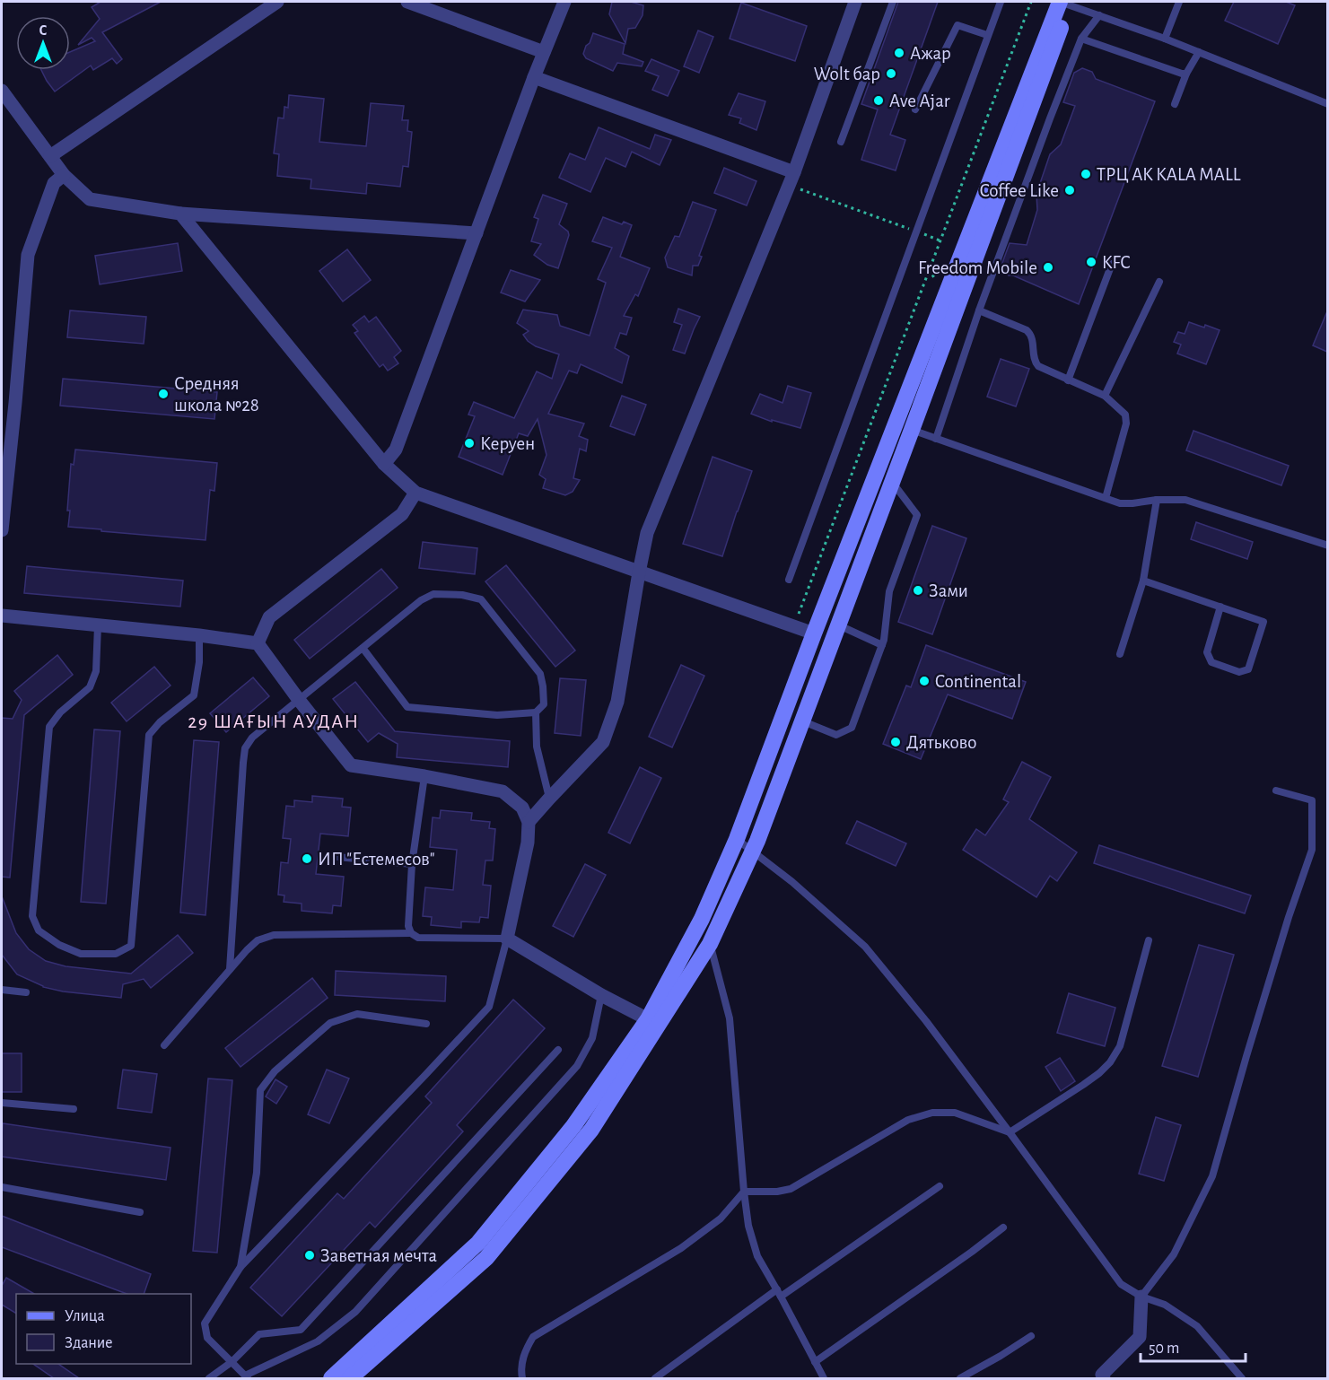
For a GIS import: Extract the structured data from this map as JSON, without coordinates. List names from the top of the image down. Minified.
{"districts":["29 ШАҒЫН АУДАН"],"places":["Ажар","Wolt бар","Ave Ajar","ТРЦ AK KALA MALL","Coffee Like","KFC","Freedom Mobile","Средняя школа №28","Керуен","Зами","Continental","Дятьково","ИП \"Естемесов\"","Заветная мечта"],"legend":["Улица","Здание"],"scale_bar":"50 m","north":"top"}
